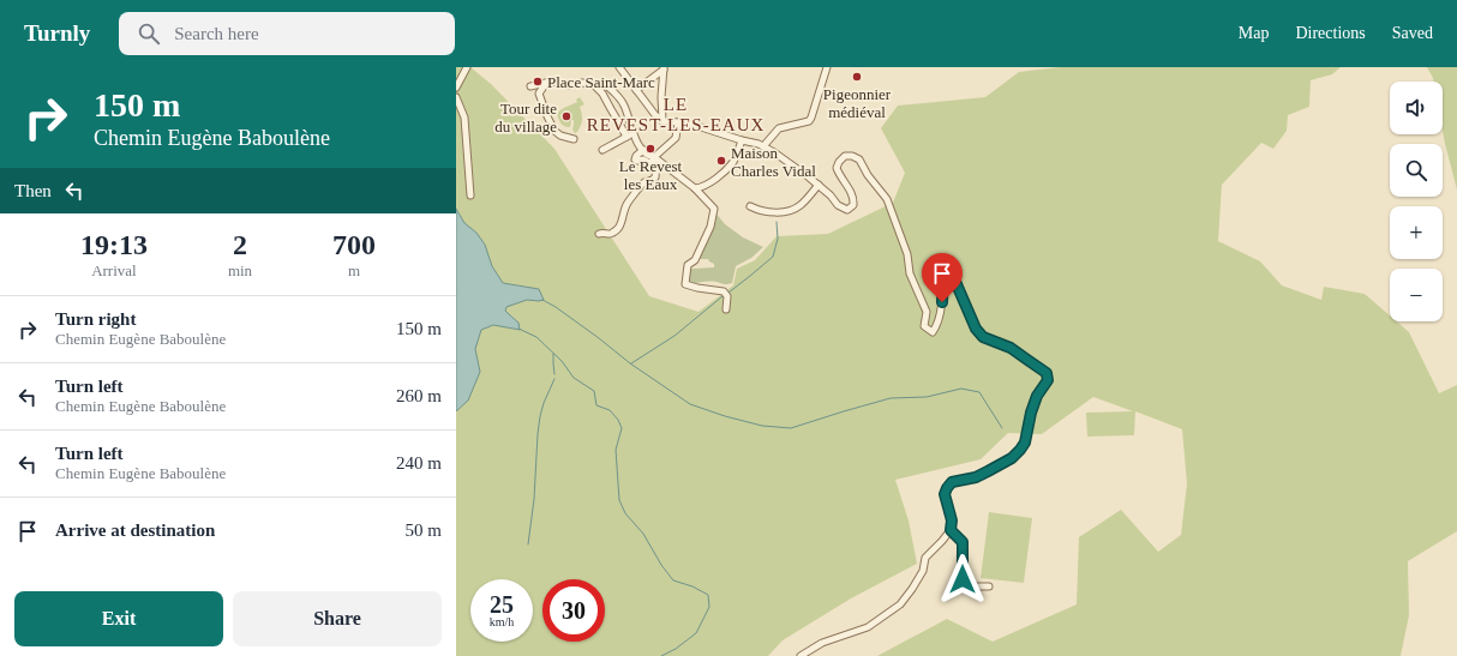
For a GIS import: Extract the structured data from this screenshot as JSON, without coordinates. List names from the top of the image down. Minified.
{"districts":["LE REVEST-LES-EAUX"],"places":["Pigeonnier médiéval","Place Saint-Marc","Tour dite du village","Le Revest les Eaux","Maison Charles Vidal"],"page":{"header":"Turnly","search":"Search here","nav":["Map","Directions","Saved"],"turn":["150 m","Chemin Eugène Baboulène"],"map_buttons":["+","−"],"then":"Then","eta":["19:13","Arrival","2","min","700","m"],"list":[{"name":"Turn right","note":"Chemin Eugène Baboulène","value":"150 m"},{"name":"Turn left","note":"Chemin Eugène Baboulène","value":"260 m"},{"name":"Turn left","note":"Chemin Eugène Baboulène","value":"240 m"},{"name":"Arrive at destination","value":"50 m"}],"speed":"25 km/h","limit":"30","buttons":["Exit","Share"]}}
